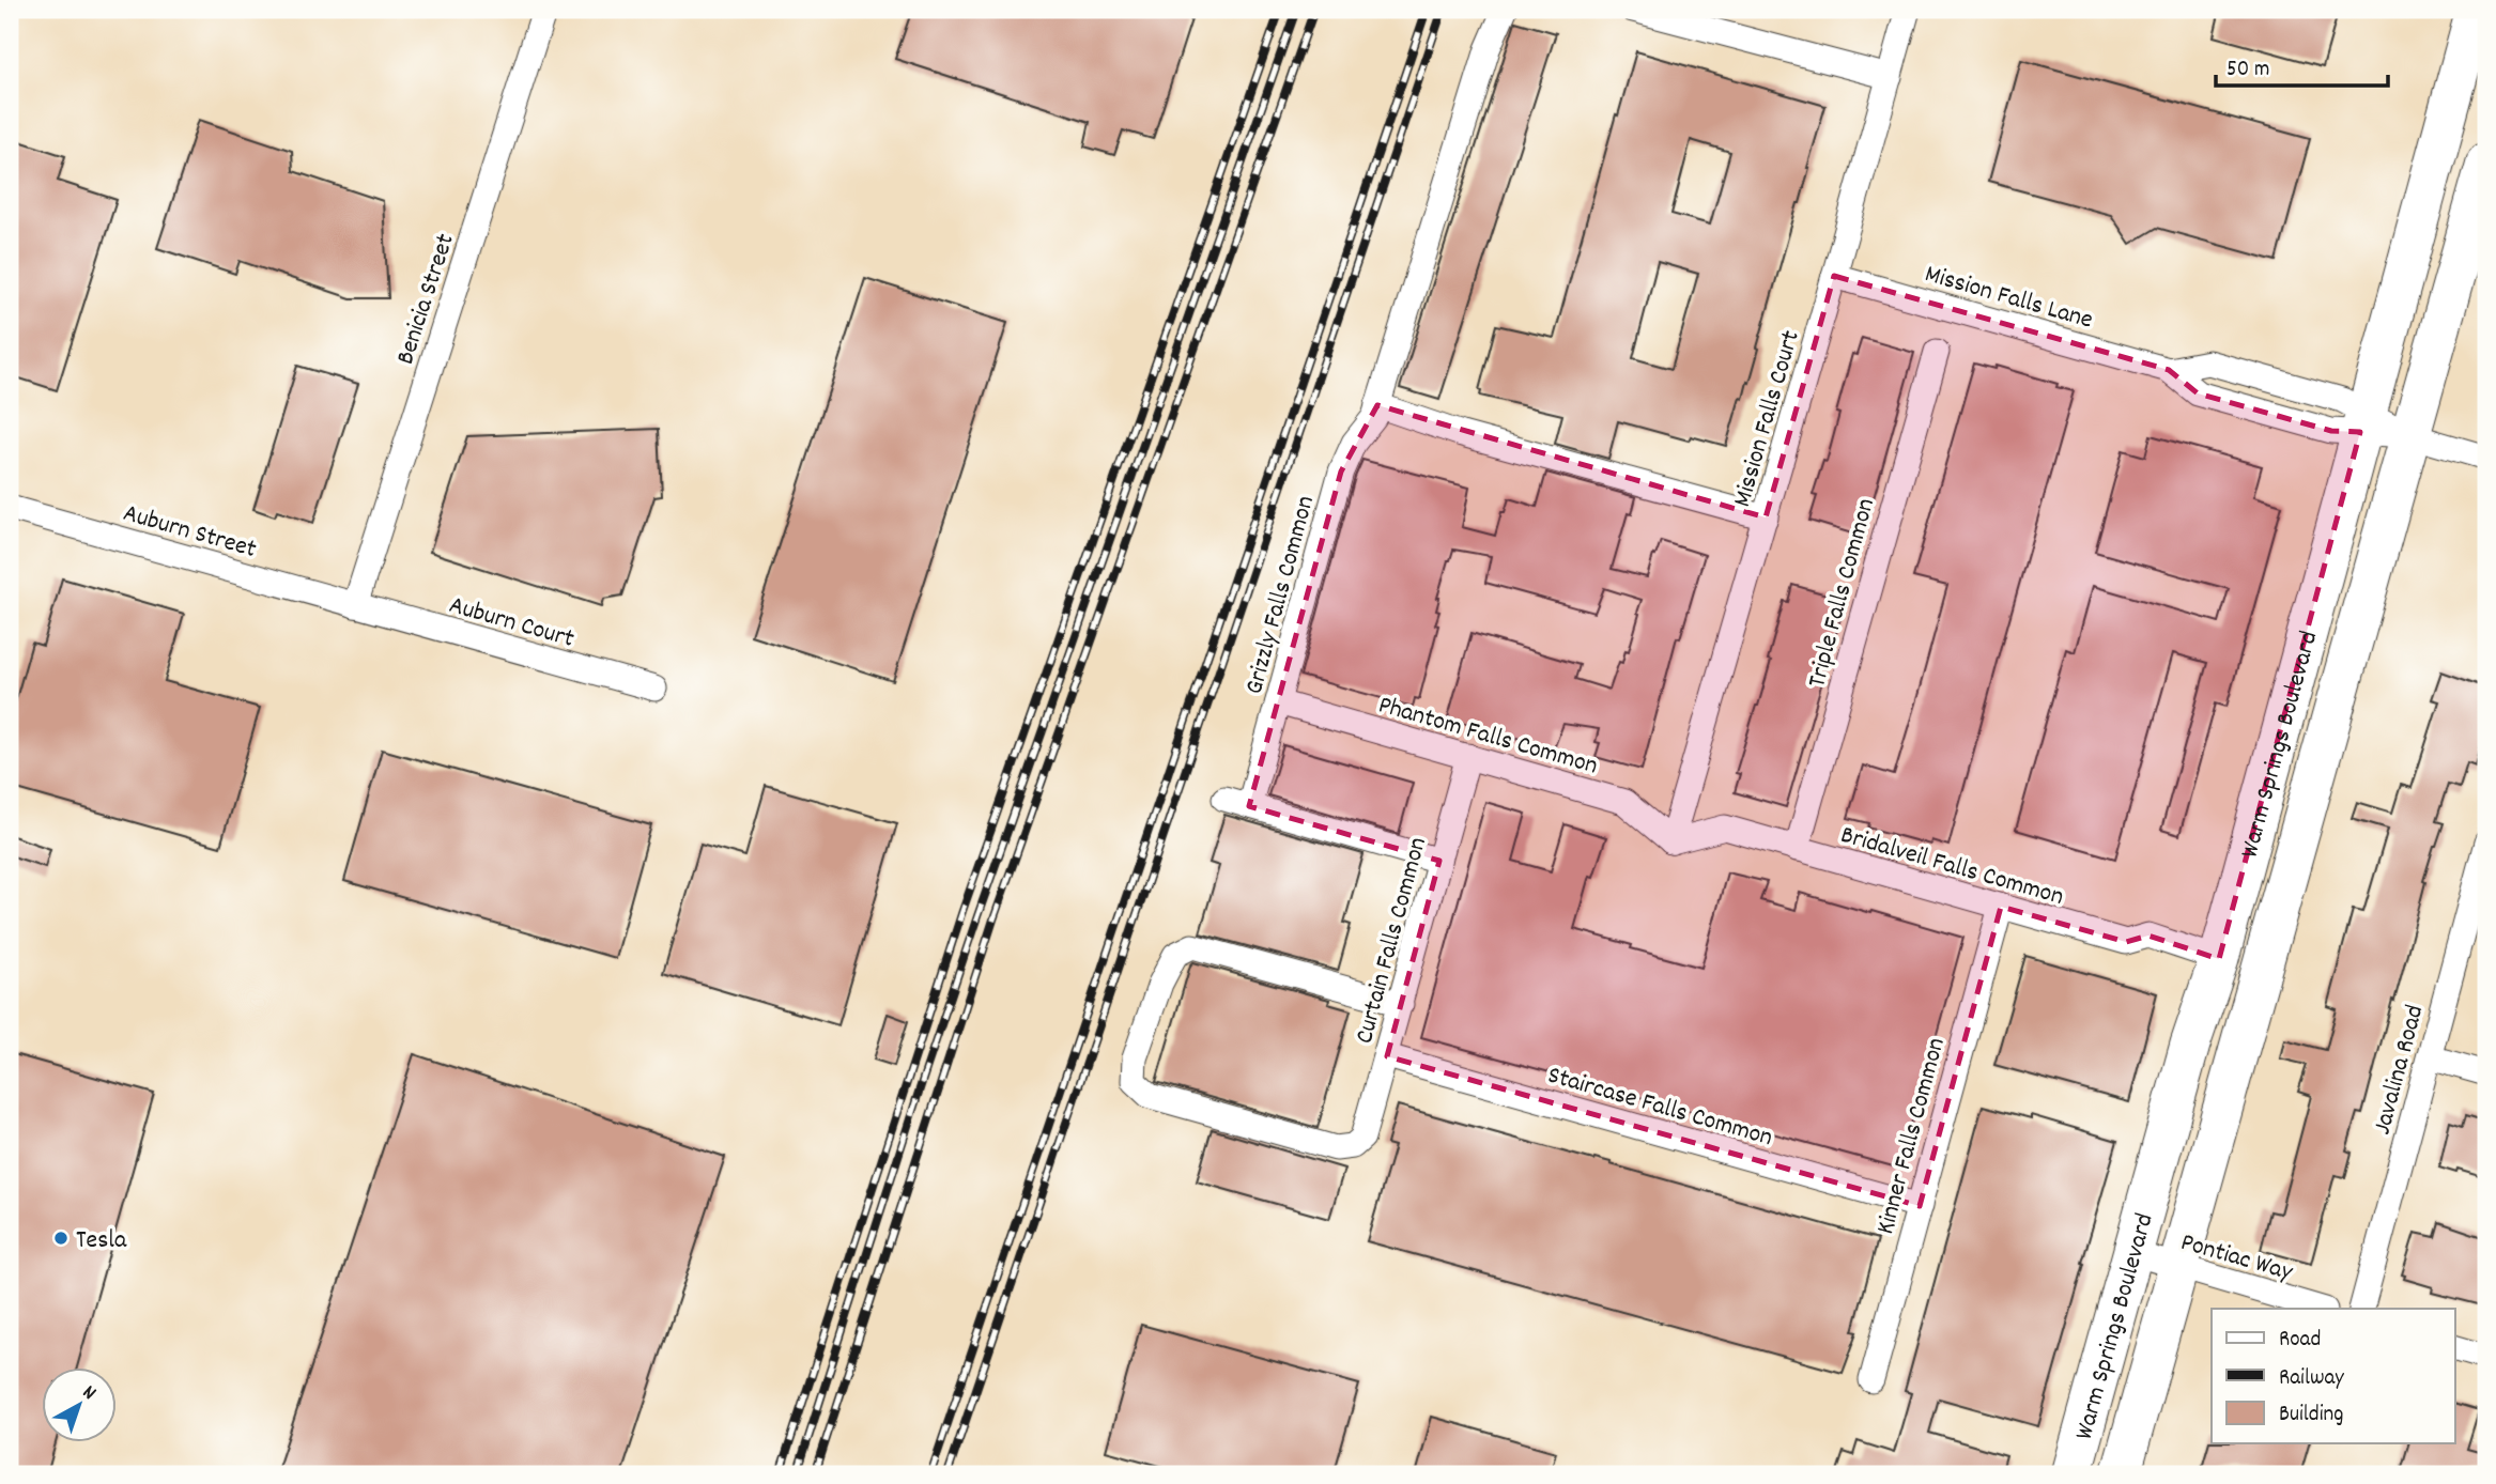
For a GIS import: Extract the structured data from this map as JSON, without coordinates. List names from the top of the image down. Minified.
{"streets":{"main road":["Warm Springs Boulevard"],"street":["Mission Falls Lane","Benicia Street","Mission Falls Court","Auburn Street","Triple Falls Common","Grizzly Falls Common","Auburn Court","Phantom Falls Common","Bridalveil Falls Common","Curtain Falls Common","Javalina Road","Staircase Falls Common","Kinner Falls Common","Pontiac Way"]},"crossings":[["Mission Falls Lane","Mission Falls Court"],["Mission Falls Lane","Warm Springs Boulevard"],["Benicia Street","Auburn Street"],["Benicia Street","Auburn Court"],["Mission Falls Court","Phantom Falls Common"],["Mission Falls Court","Bridalveil Falls Common"],["Auburn Street","Auburn Court"],["Triple Falls Common","Bridalveil Falls Common"],["Grizzly Falls Common","Phantom Falls Common"],["Phantom Falls Common","Bridalveil Falls Common"],["Phantom Falls Common","Curtain Falls Common"],["Warm Springs Boulevard","Bridalveil Falls Common"],["Warm Springs Boulevard","Pontiac Way"],["Bridalveil Falls Common","Kinner Falls Common"],["Curtain Falls Common","Staircase Falls Common"],["Staircase Falls Common","Kinner Falls Common"]],"places":["Tesla"],"legend":["Road","Railway","Building"],"scale_bar":"50 m","north":"top right"}
